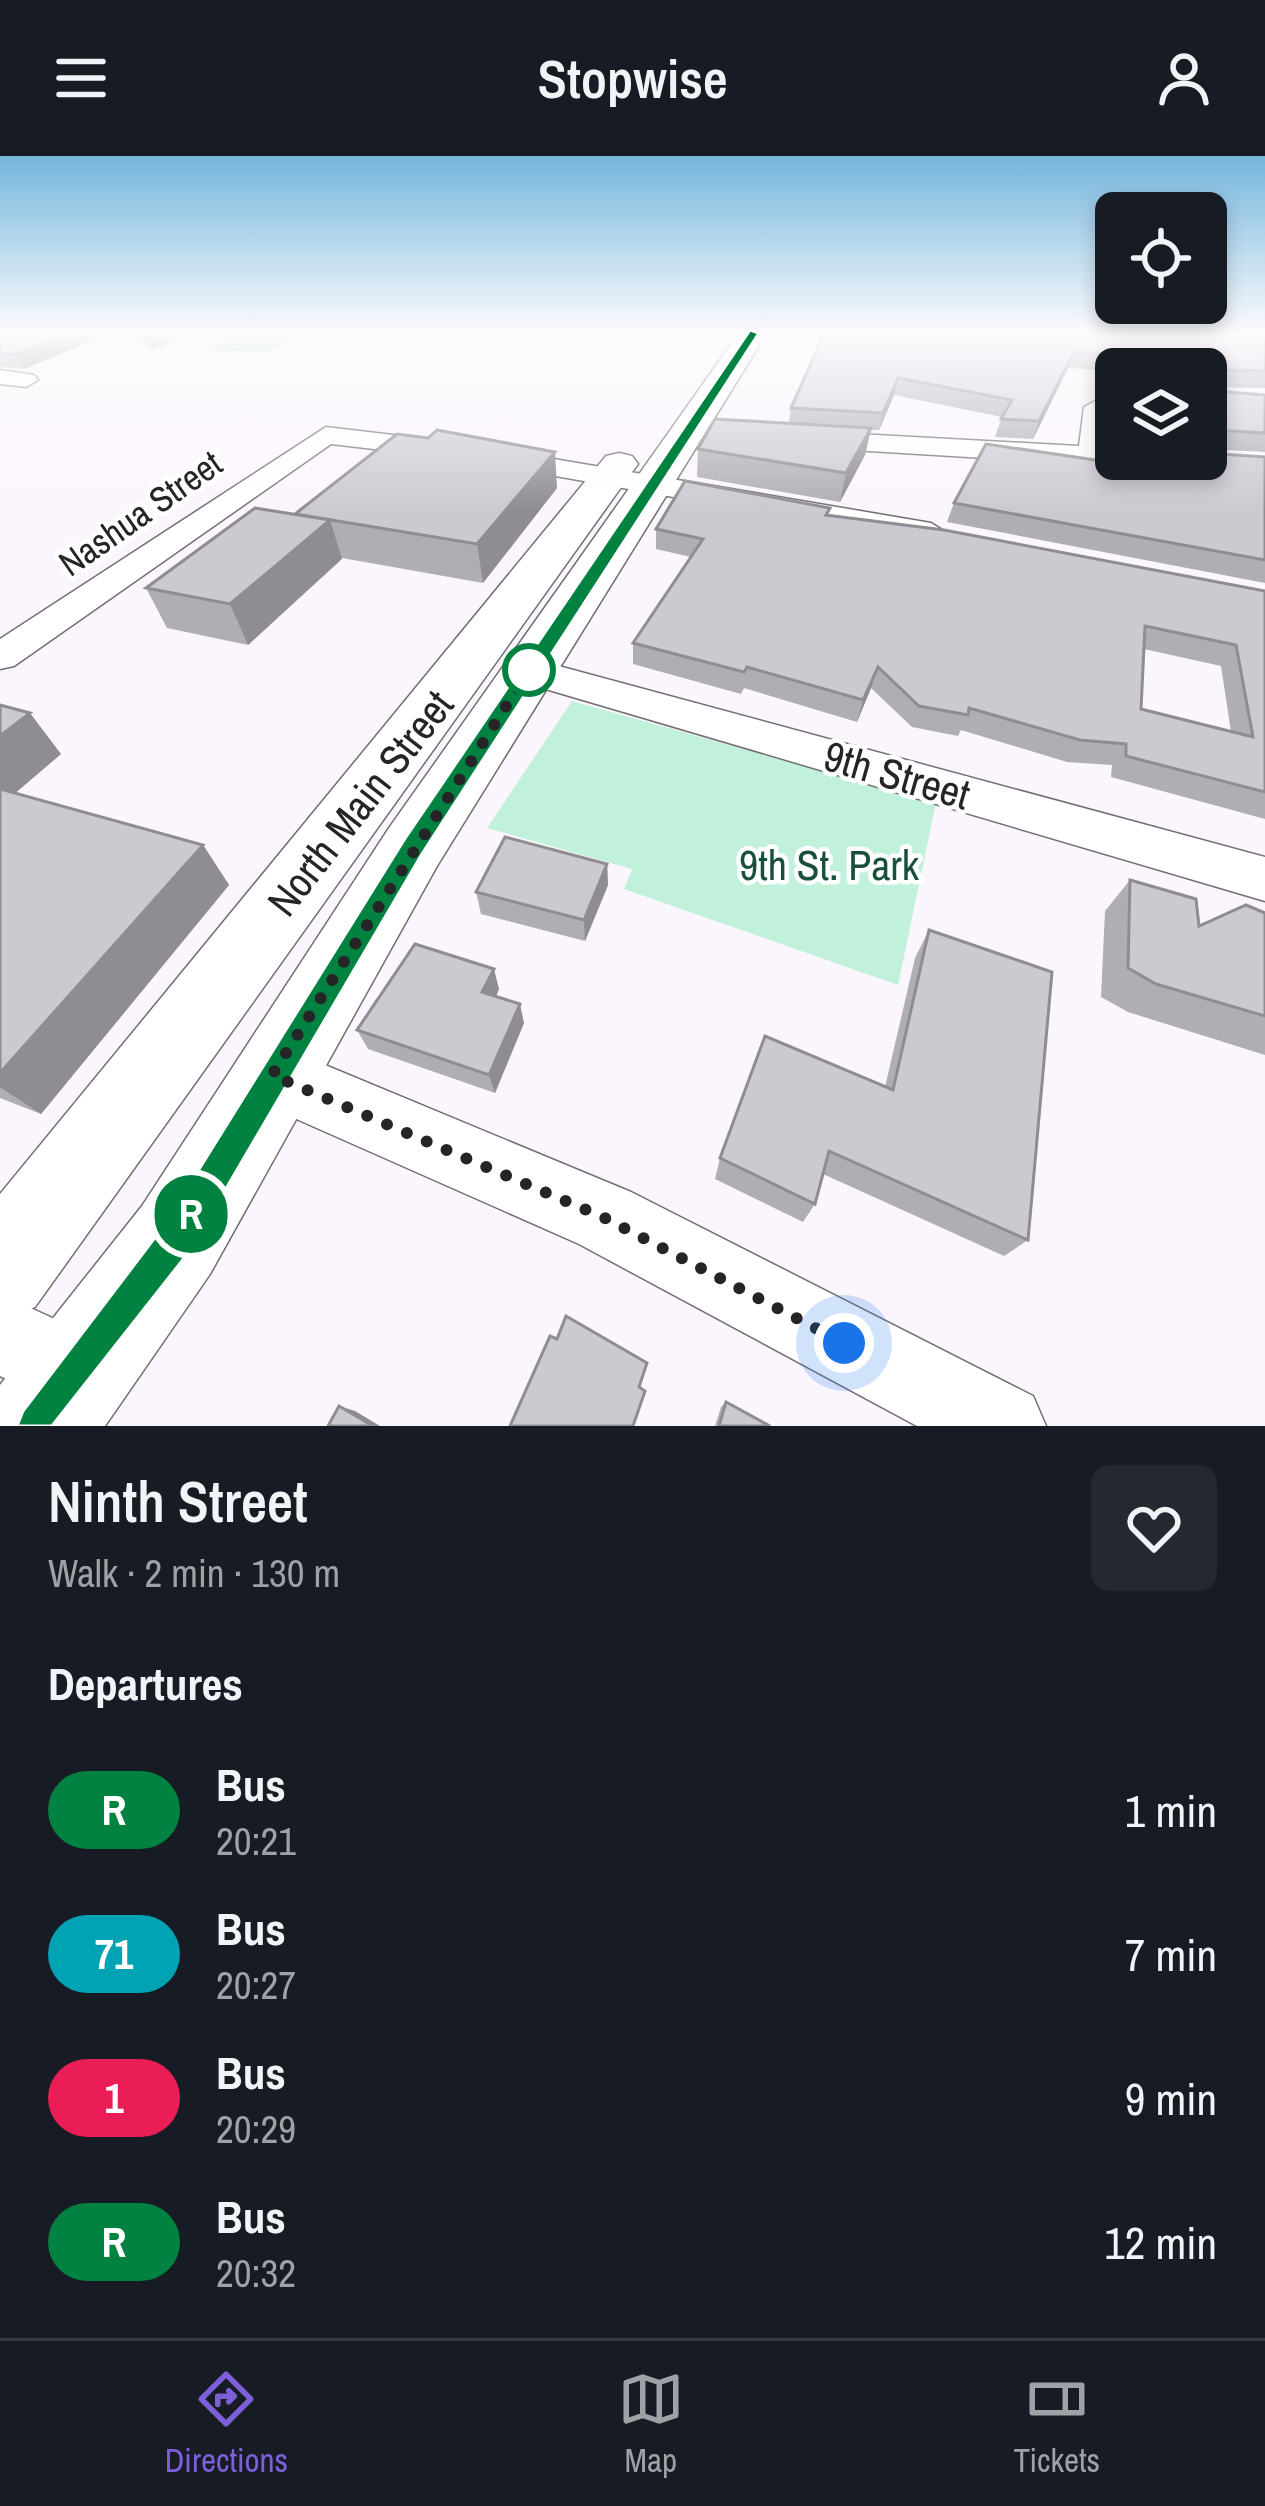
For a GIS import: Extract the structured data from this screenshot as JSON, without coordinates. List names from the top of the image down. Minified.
{"streets":{"main road":["North Main Street"],"street":["Nashua Street","9th Street"]},"crossings":[["Nashua Street","North Main Street"],["9th Street","North Main Street"]],"parks":["9th St. Park"],"lines":["bus line R"],"page":{"header":"Stopwise","on_map":"R","heading":[["Ninth Street","Walk · 2 min · 130 m"],"Departures"],"list":[{"mark":"R","name":"Bus","note":"20:21","value":"1 min"},{"mark":"71","name":"Bus","note":"20:27","value":"7 min"},{"mark":"1","name":"Bus","note":"20:29","value":"9 min"},{"mark":"R","name":"Bus","note":"20:32","value":"12 min"}],"tabs":["Directions","Map","Tickets"]}}
